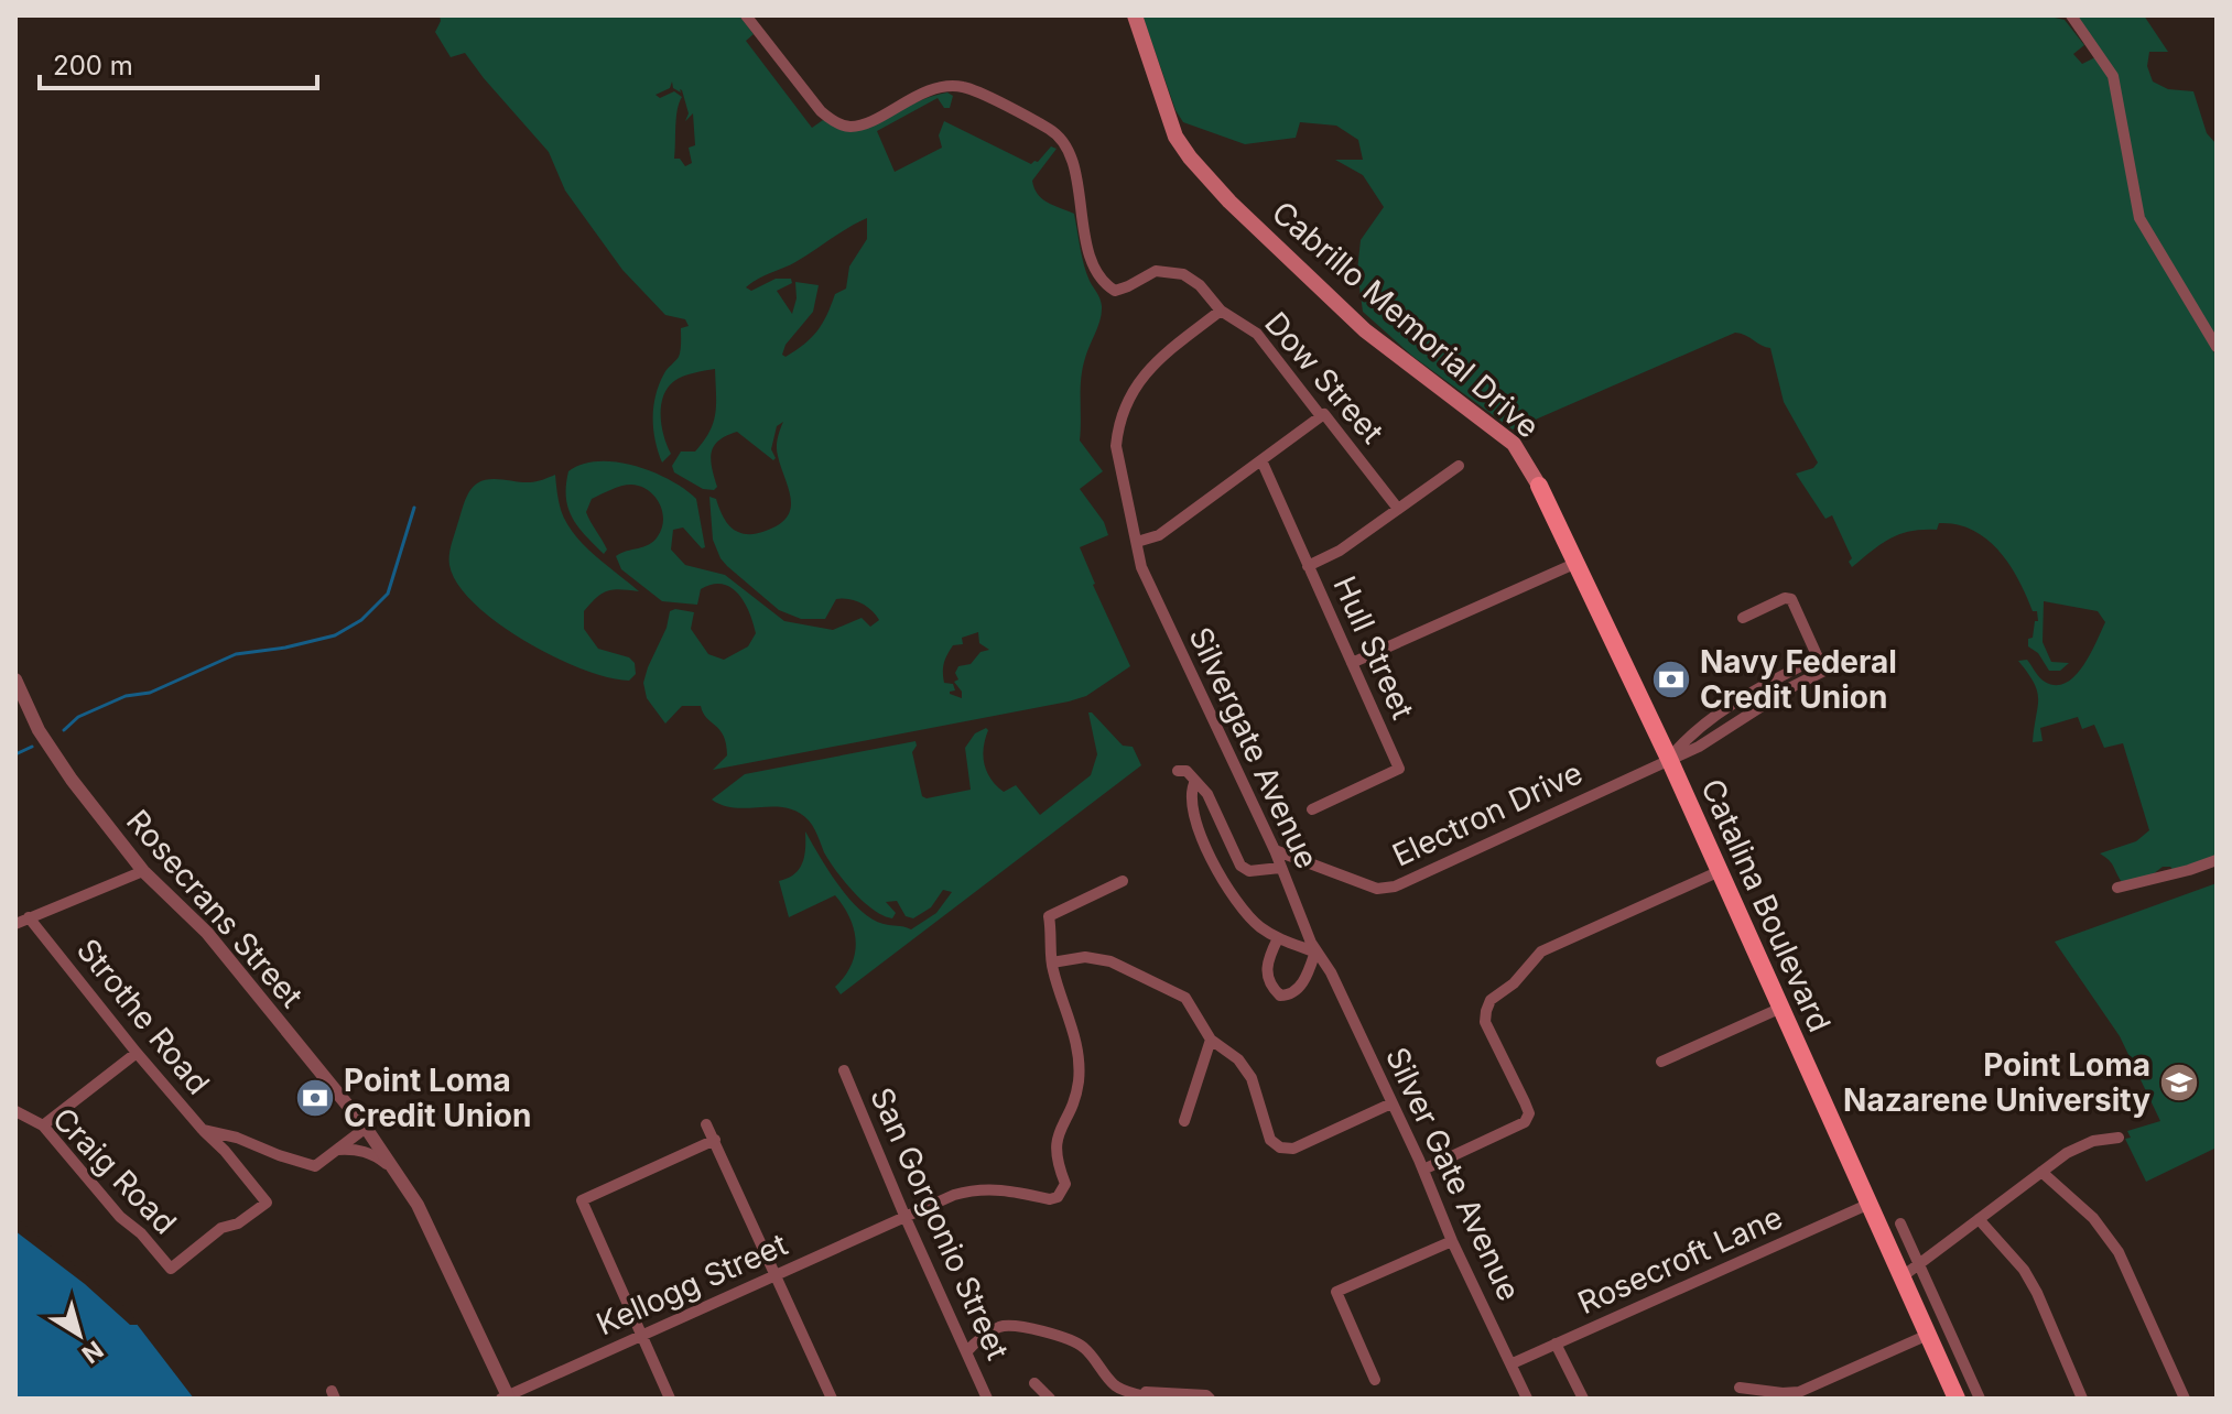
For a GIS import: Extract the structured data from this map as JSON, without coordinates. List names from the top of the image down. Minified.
{"streets":{"main road":["Cabrillo Memorial Drive","Catalina Boulevard"],"street":["Dow Street","Hull Street","Silvergate Avenue","Electron Drive","Rosecrans Street","Strothe Road","Craig Road","Silver Gate Avenue","San Gorgonio Street","Rosecroft Lane","Kellogg Street"]},"crossings":[["Cabrillo Memorial Drive","Catalina Boulevard"],["Silvergate Avenue","Electron Drive"],["Silvergate Avenue","Silver Gate Avenue"],["Electron Drive","Catalina Boulevard"],["Catalina Boulevard","Rosecroft Lane"],["Rosecrans Street","Strothe Road"],["Rosecrans Street","Kellogg Street"],["Strothe Road","Craig Road"],["Silver Gate Avenue","Rosecroft Lane"],["San Gorgonio Street","Kellogg Street"]],"places":{"bank":["Navy Federal Credit Union","Point Loma Credit Union"],"school or university":["Point Loma Nazarene University"]},"scale_bar":"200 m","north":"bottom right"}
